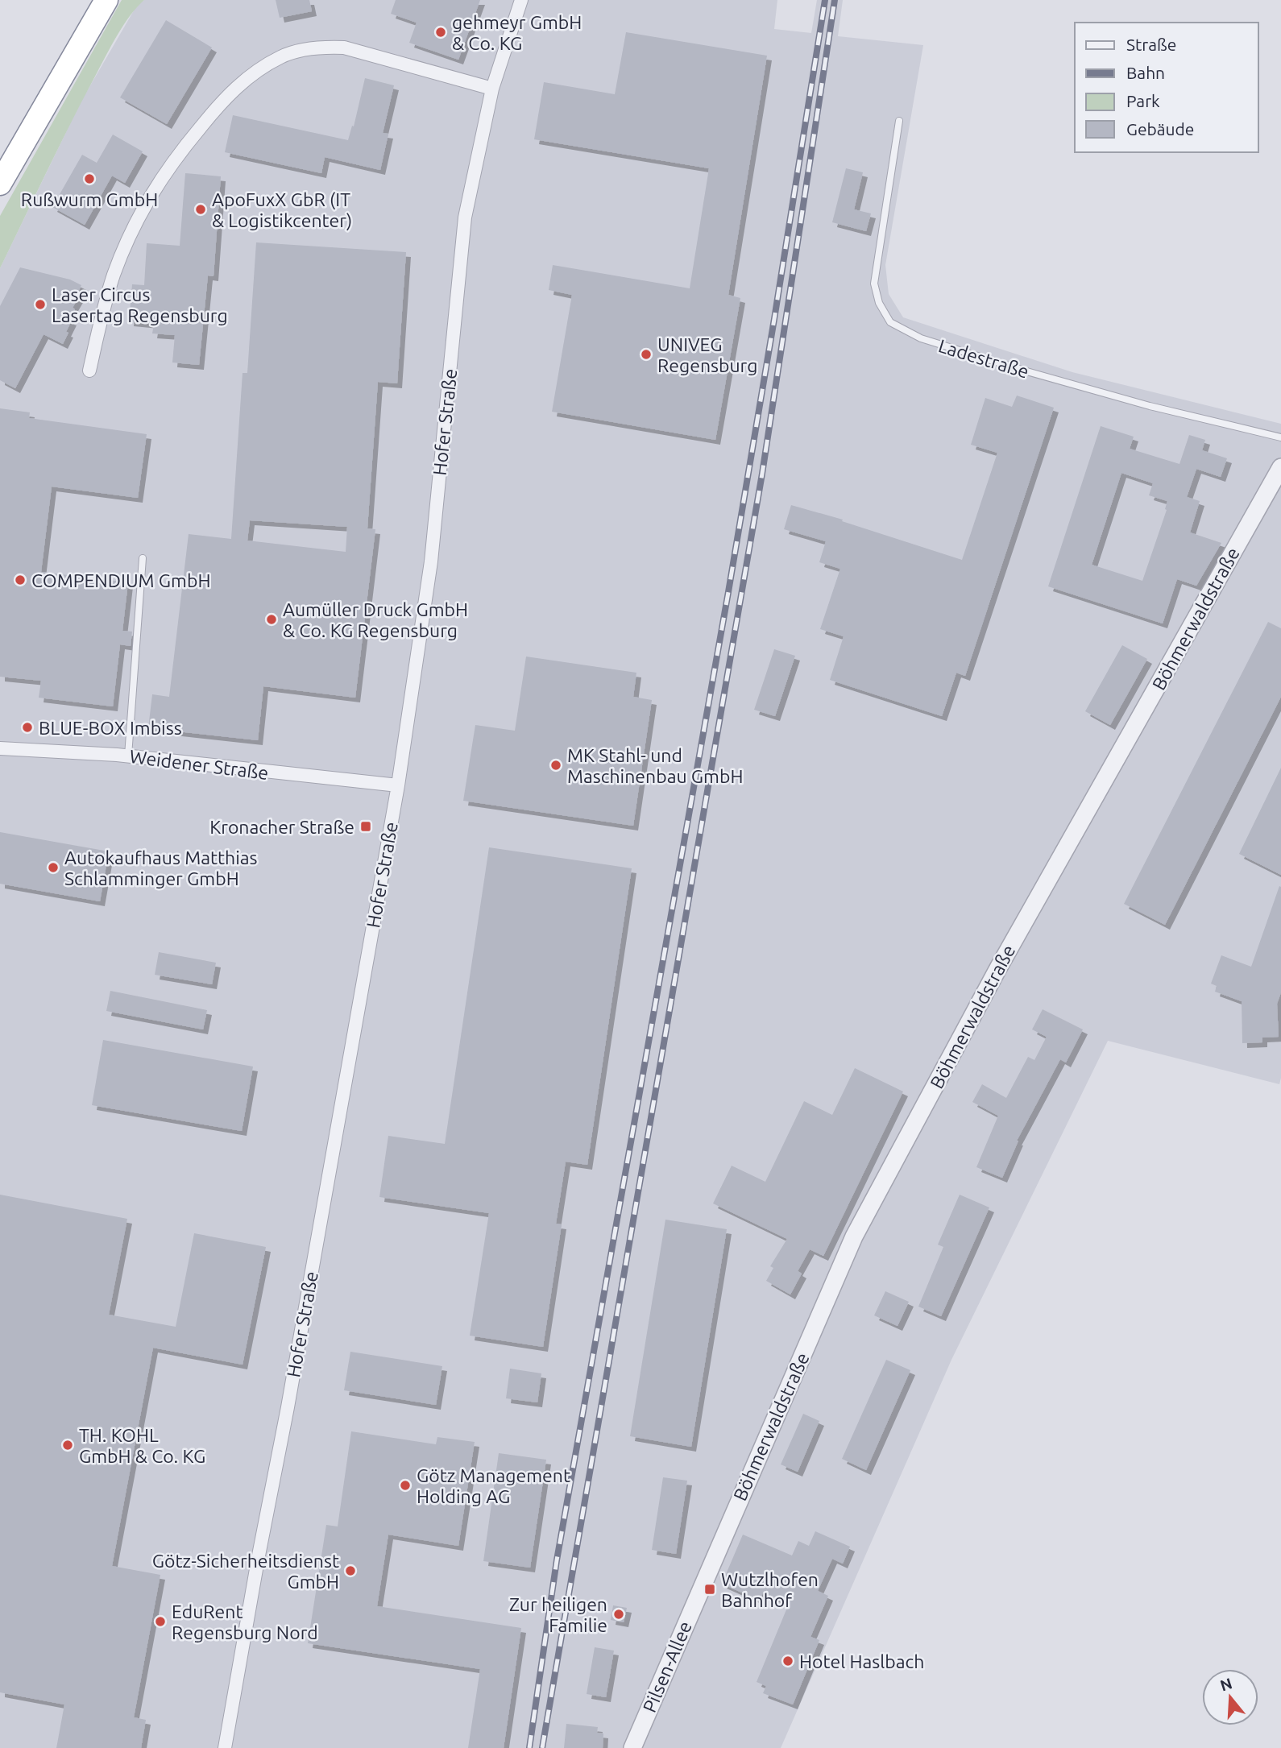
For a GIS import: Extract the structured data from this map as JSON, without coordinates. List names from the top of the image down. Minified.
{"streets":{"street":["Hofer Straße","Böhmerwaldstraße","Weidener Straße","Pilsen-Allee"],"lane":["Ladestraße"]},"crossings":[["Hofer Straße","Weidener Straße"],["Böhmerwaldstraße","Pilsen-Allee"]],"places":{"other":["gehmeyr GmbH & Co. KG","Rußwurm GmbH","ApoFuxX GbR (IT & Logistikcenter)","Laser Circus Lasertag Regensburg","UNIVEG Regensburg","COMPENDIUM GmbH","Aumüller Druck GmbH & Co. KG Regensburg","BLUE-BOX Imbiss","MK Stahl- und Maschinenbau GmbH","Autokaufhaus Matthias Schlamminger GmbH","TH. KOHL GmbH & Co. KG","Götz Management Holding AG","Götz-Sicherheitsdienst GmbH","Zur heiligen Familie","EduRent Regensburg Nord","Hotel Haslbach"],"transit":["Kronacher Straße","Wutzlhofen Bahnhof"]},"legend":["Straße","Bahn","Park","Gebäude"],"north":"top"}
